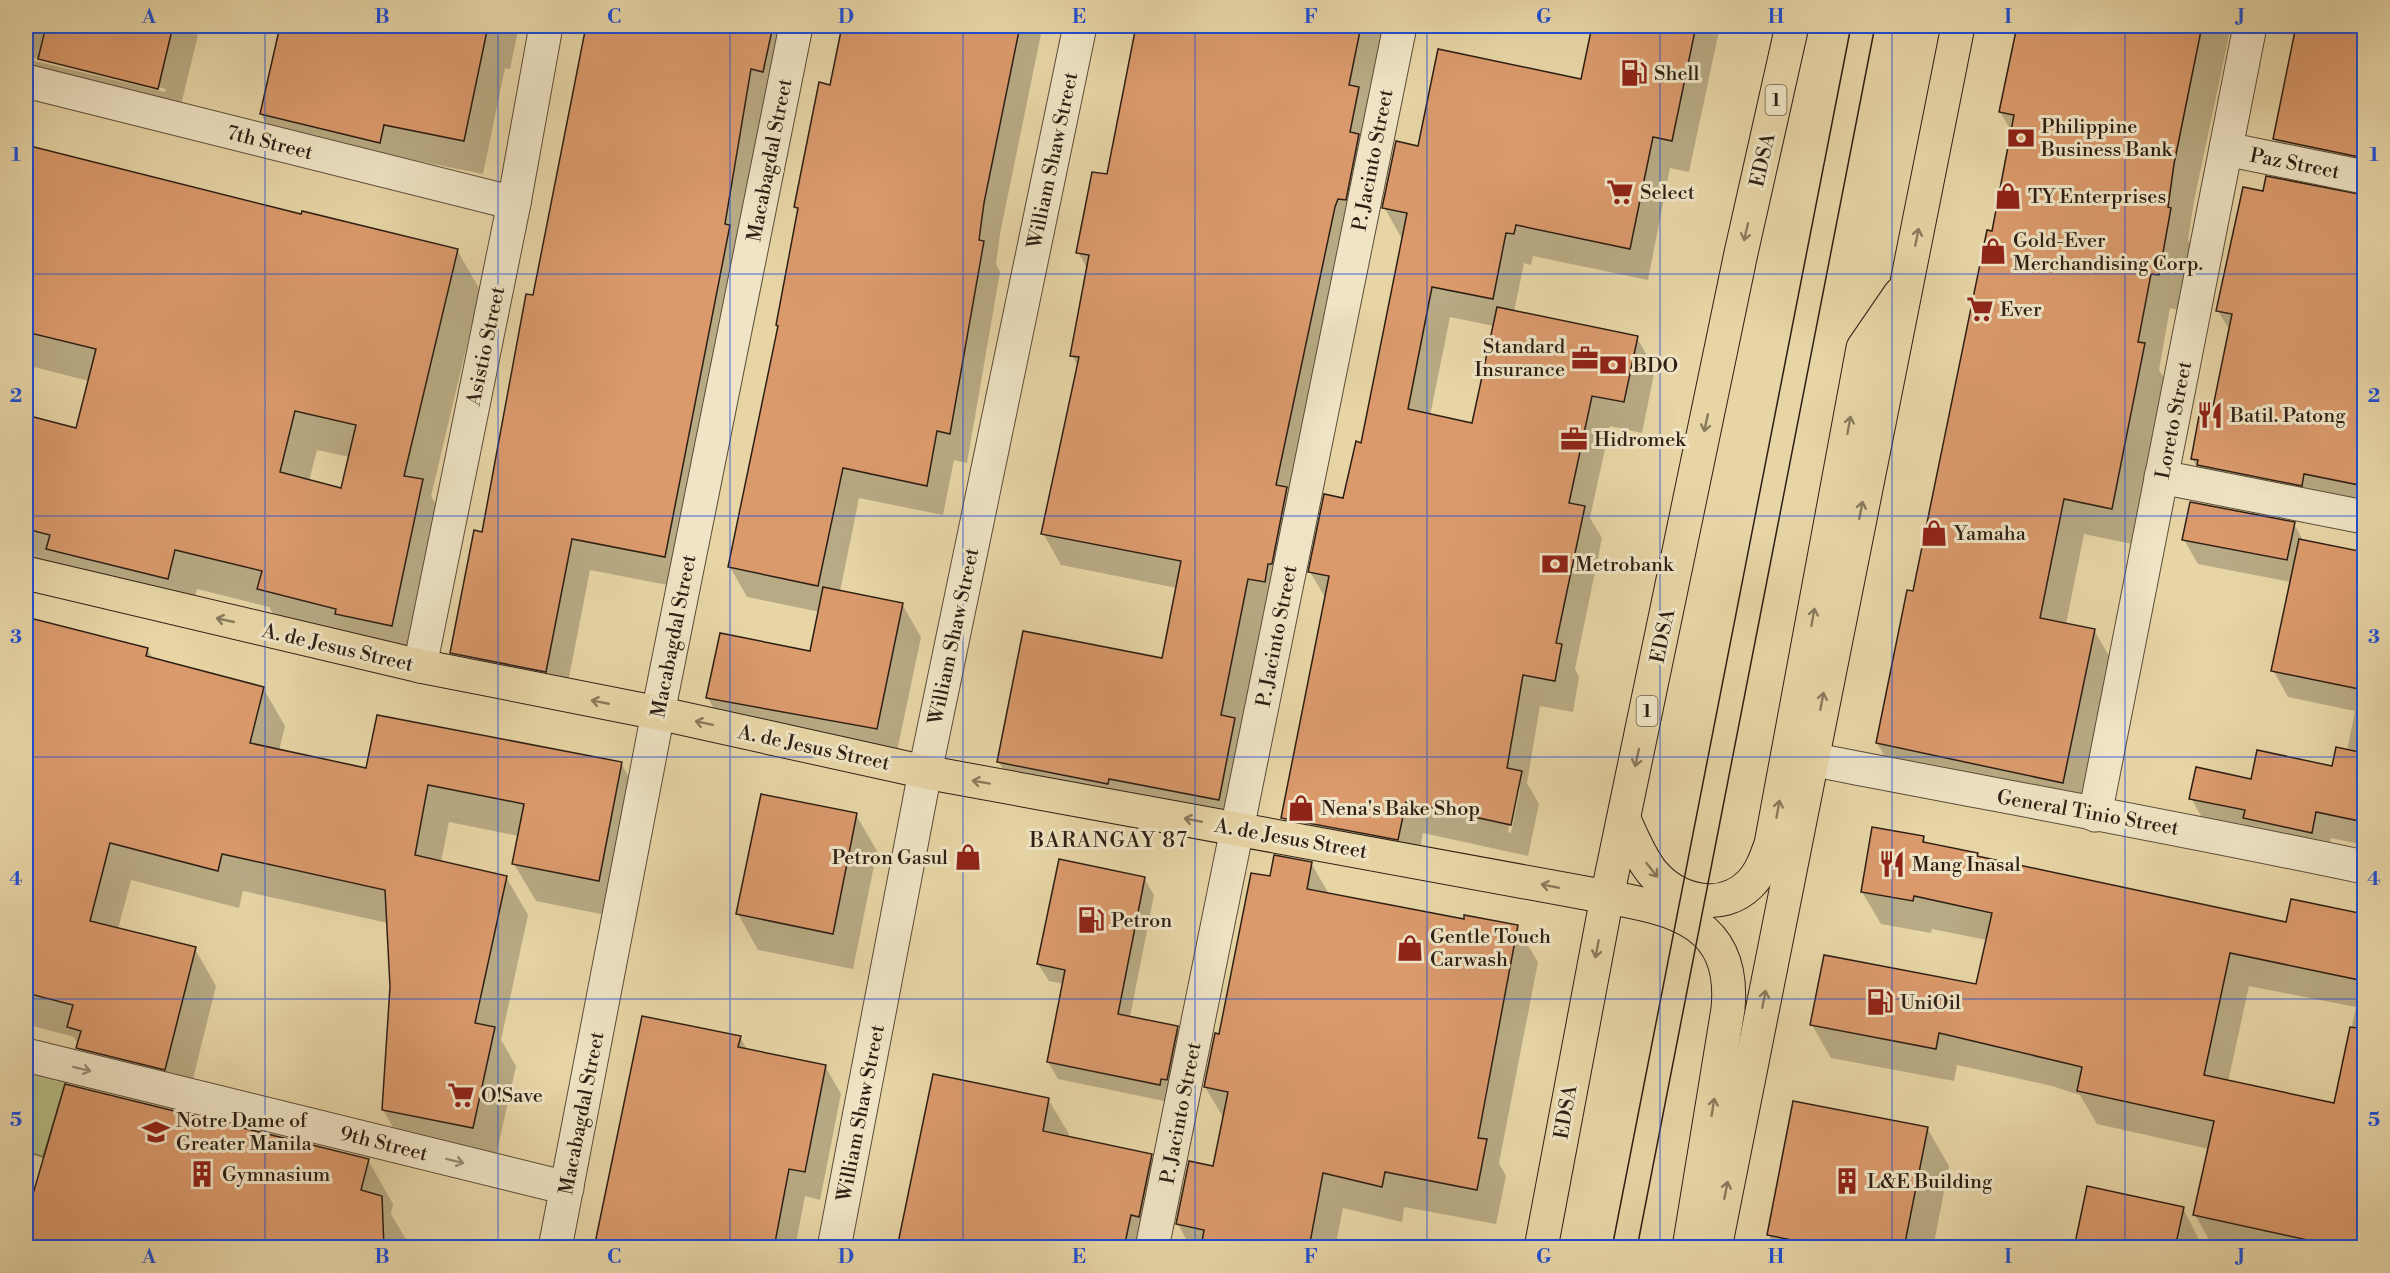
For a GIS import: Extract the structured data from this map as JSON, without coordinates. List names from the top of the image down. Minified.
{"streets":{"main road":["1","EDSA","A. de Jesus Street"],"street":["7th Street","Macabagdal Street","William Shaw Street","P. Jacinto Street","Paz Street","Asistio Street","Loreto Street","General Tinio Street","9th Street"]},"crossings":[["7th Street","Asistio Street"],["Macabagdal Street","A. de Jesus Street"],["Macabagdal Street","9th Street"],["William Shaw Street","A. de Jesus Street"],["P. Jacinto Street","A. de Jesus Street"],["EDSA","A. de Jesus Street"],["Paz Street","Loreto Street"],["Asistio Street","A. de Jesus Street"],["Loreto Street","General Tinio Street"]],"one_way":["A. de Jesus Street","9th Street"],"districts":["BARANGAY 87"],"places":{"fuel station":["Shell","Petron","UniOil"],"bank":["Philippine Business Bank","BDO","Metrobank"],"supermarket":["Select","Ever","O!Save"],"shop":["TY Enterprises","Gold-Ever Merchandising Corp.","Yamaha","Nena's Bake Shop","Petron Gasul","Gentle Touch Carwash"],"office":["Standard Insurance","Hidromek"],"restaurant":["Batil. Patong","Mang Inasal"],"school or university":["Notre Dame of Greater Manila"],"building":["Gymnasium","L&E Building"]},"grid":{"columns":["A","B","C","D","E","F","G","H","I","J"],"rows":["1","2","3","4","5"]}}
